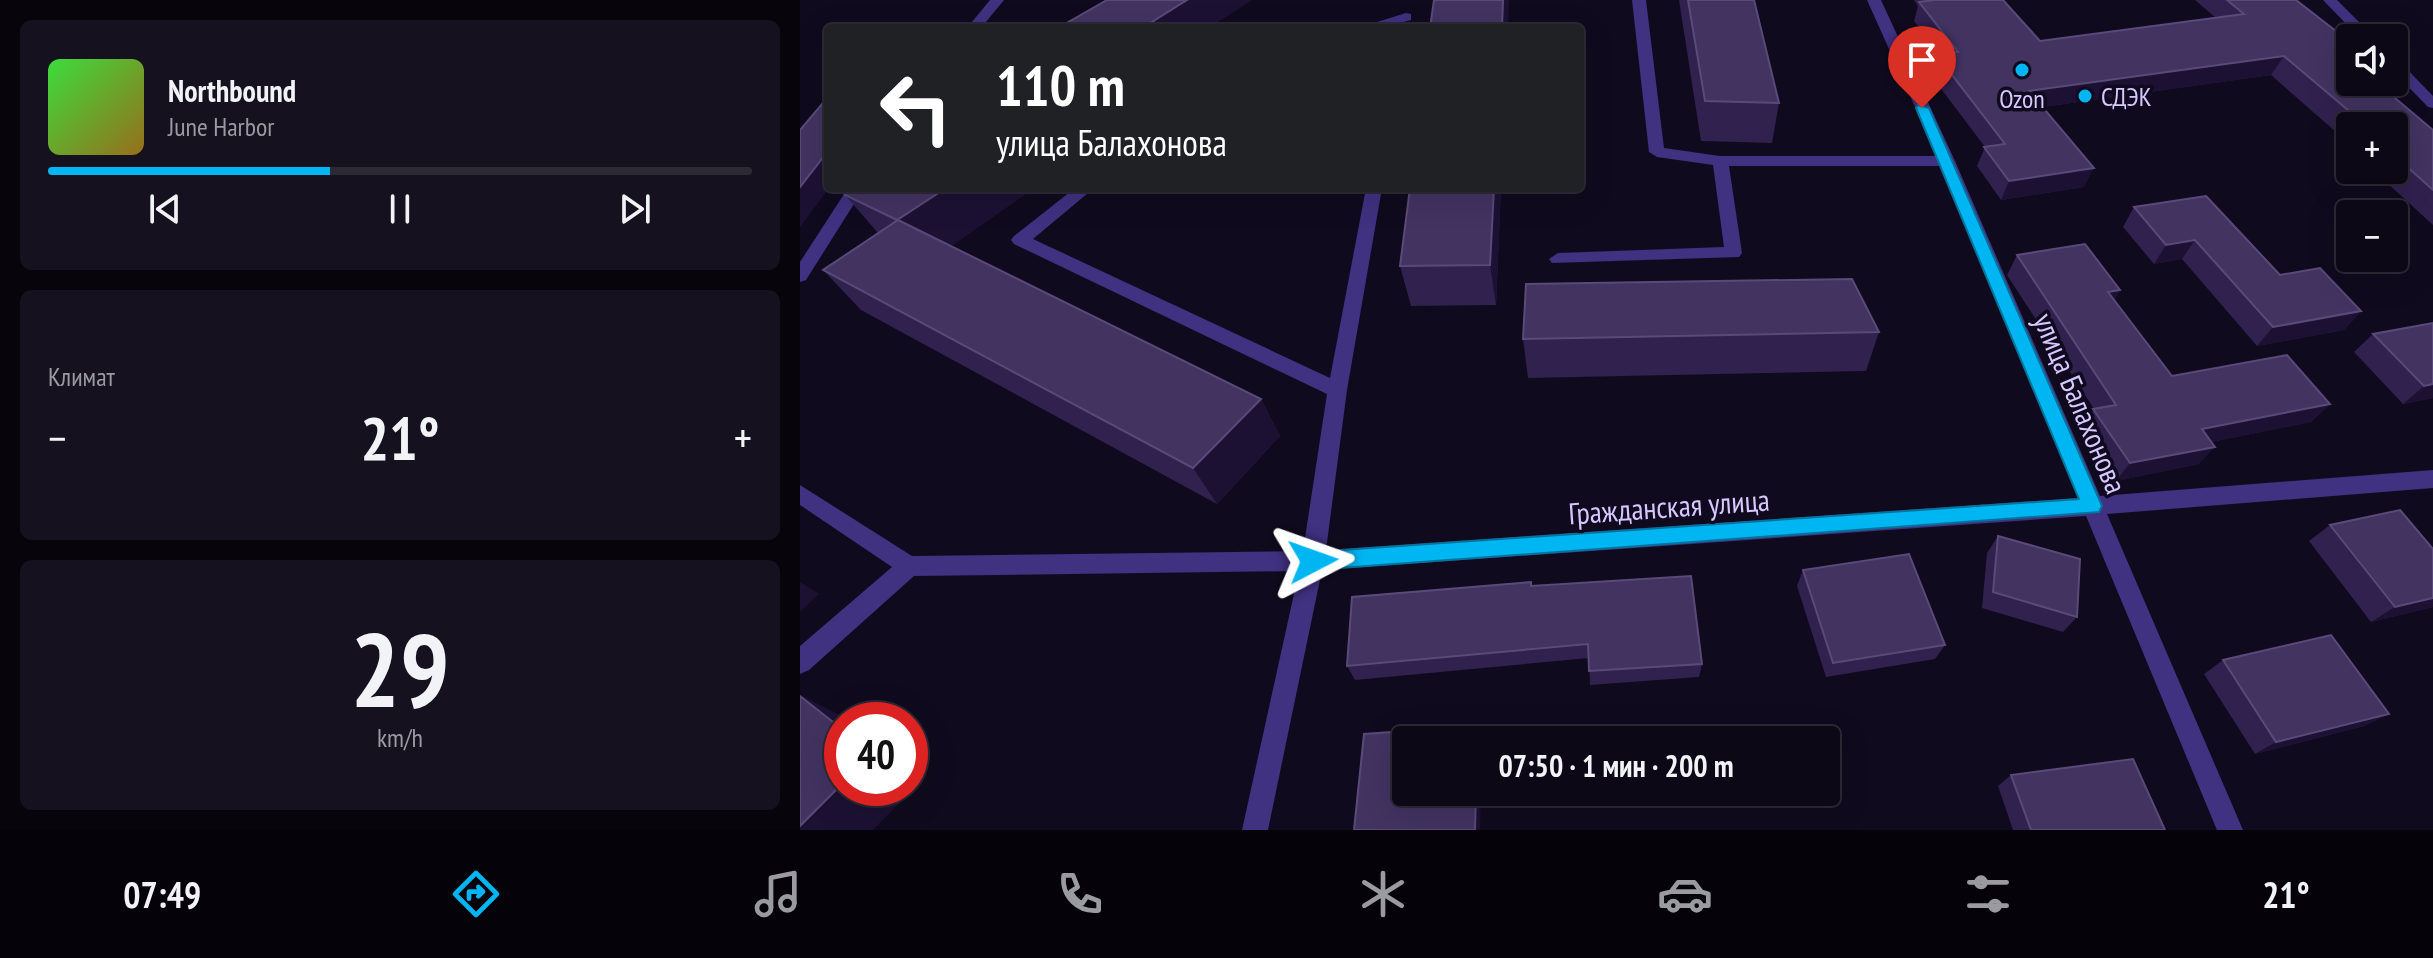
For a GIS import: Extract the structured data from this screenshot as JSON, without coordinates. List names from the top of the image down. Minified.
{"streets":{"street":["улица Балахонова","Гражданская улица"]},"crossings":[["улица Балахонова","Гражданская улица"]],"places":["Ozon","СДЭК"],"page":{"map_buttons":["+","−"],"turn":["110 m","улица Балахонова"],"song":["Northbound","June Harbor"],"tile":["Климат",["29","km/h"]],"heat":["−","21°","+"],"limit":"40","trip":"07:50 · 1 мин · 200 m","tabs":["07:49","21°"]}}
